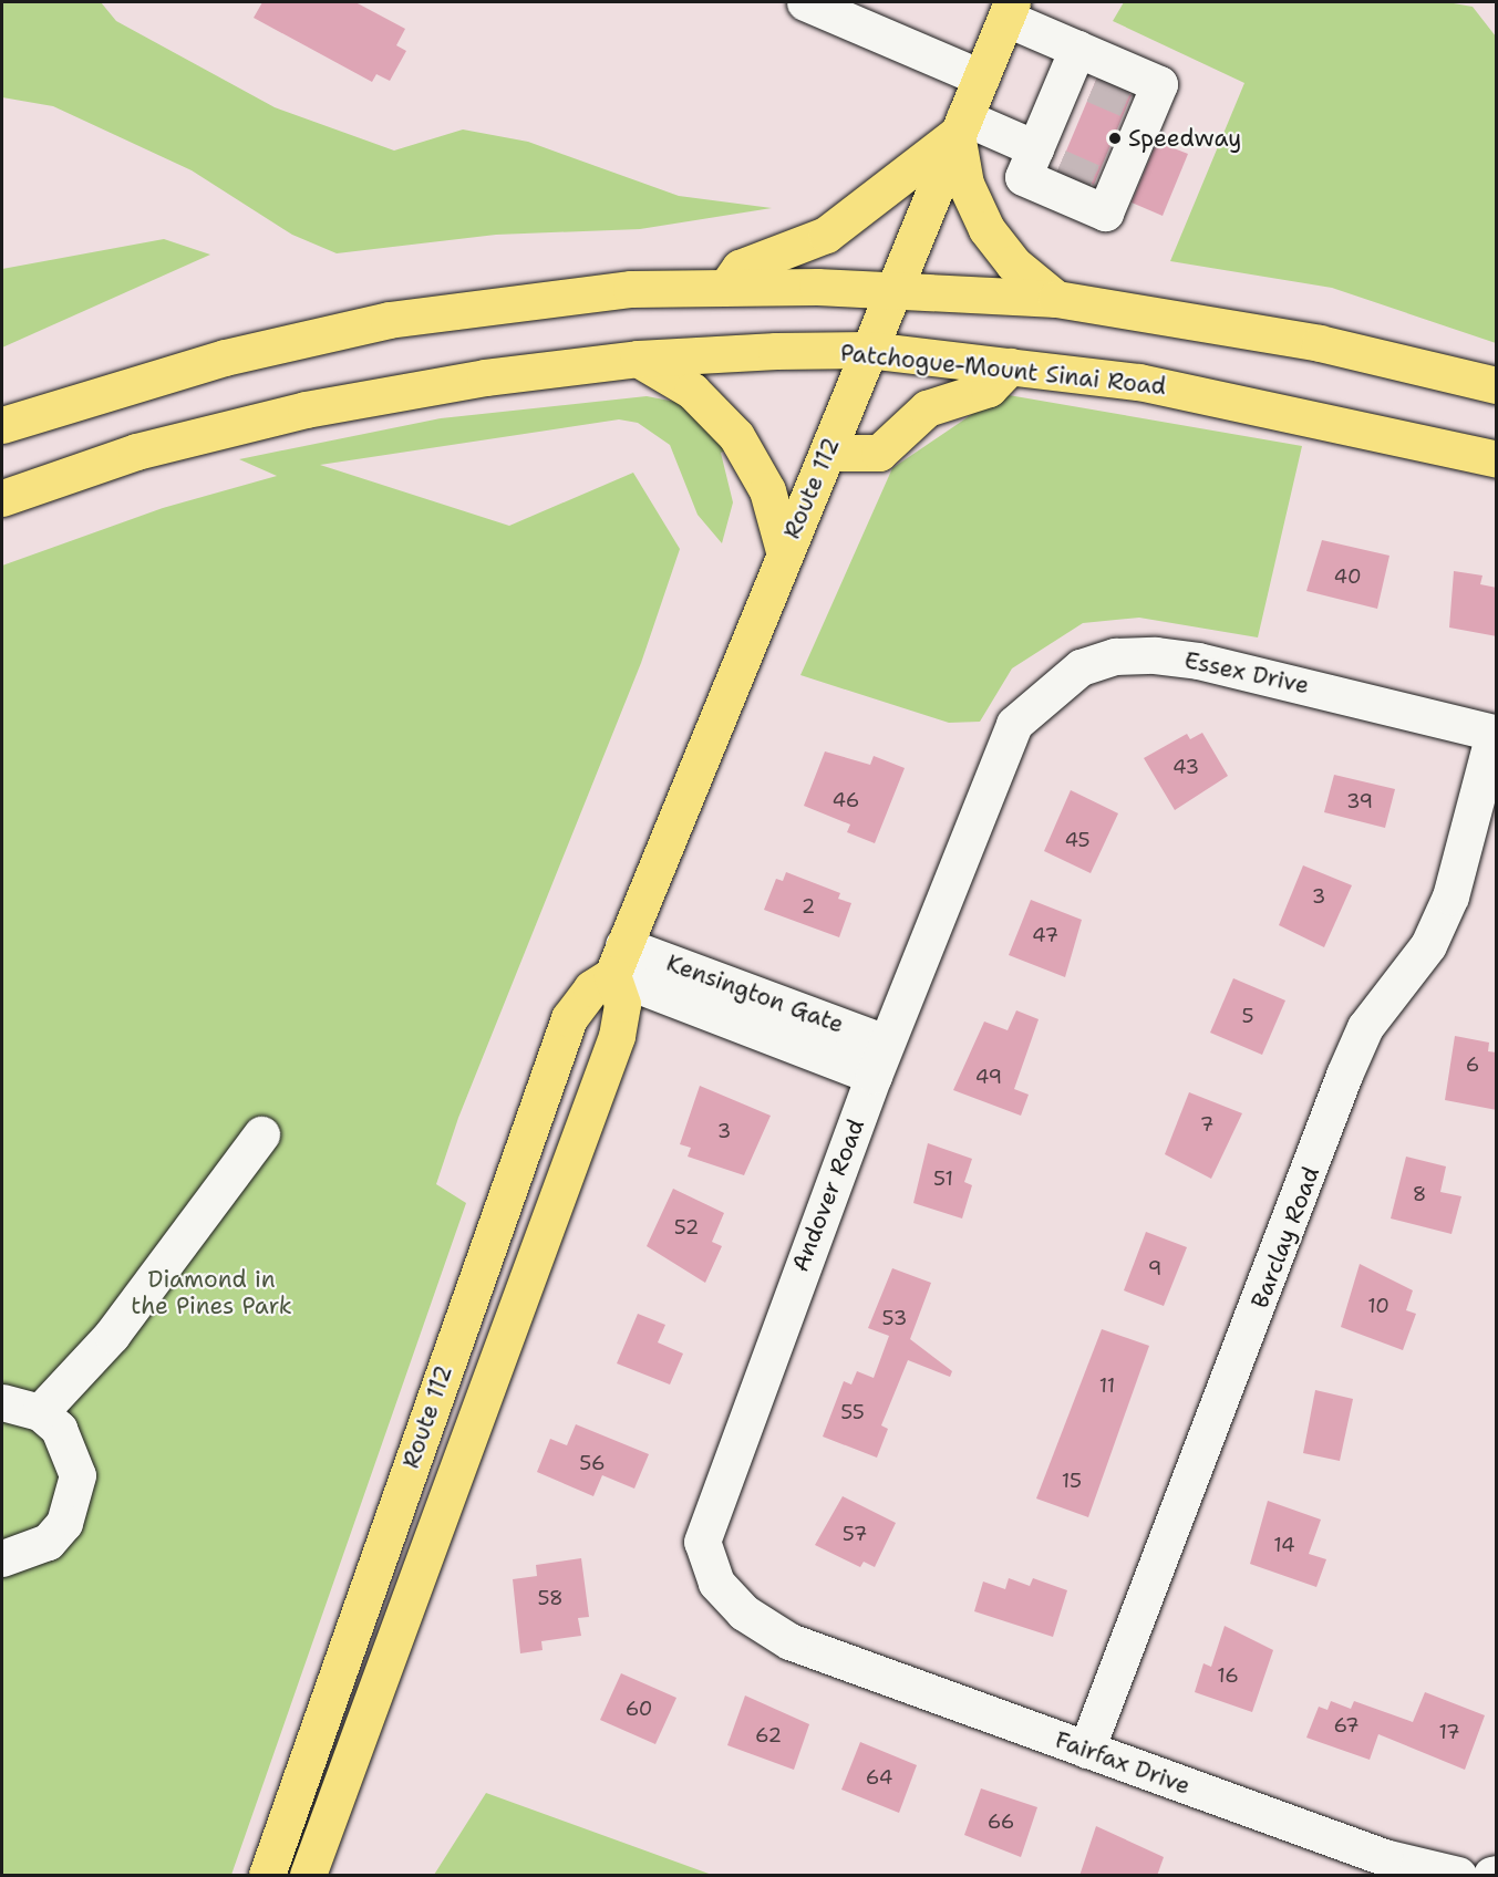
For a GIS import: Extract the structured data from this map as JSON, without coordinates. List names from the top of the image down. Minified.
{"streets":{"main road":["Patchogue-Mount Sinai Road","Route 112"],"street":["Essex Drive","Kensington Gate","Andover Road","Barclay Road","Fairfax Drive"]},"crossings":[["Patchogue-Mount Sinai Road","Route 112"],["Route 112","Kensington Gate"],["Essex Drive","Andover Road"],["Essex Drive","Barclay Road"],["Kensington Gate","Andover Road"],["Andover Road","Fairfax Drive"],["Barclay Road","Fairfax Drive"]],"parks":["Diamond in the Pines Park"],"places":["Speedway"],"house_numbers":["40","43","46","39","45","3","2","47","5","6","49","7","3","51","8","52","9","10","53","11","55","56","15","57","14","58","16","60","67","17","62","64","66"]}
